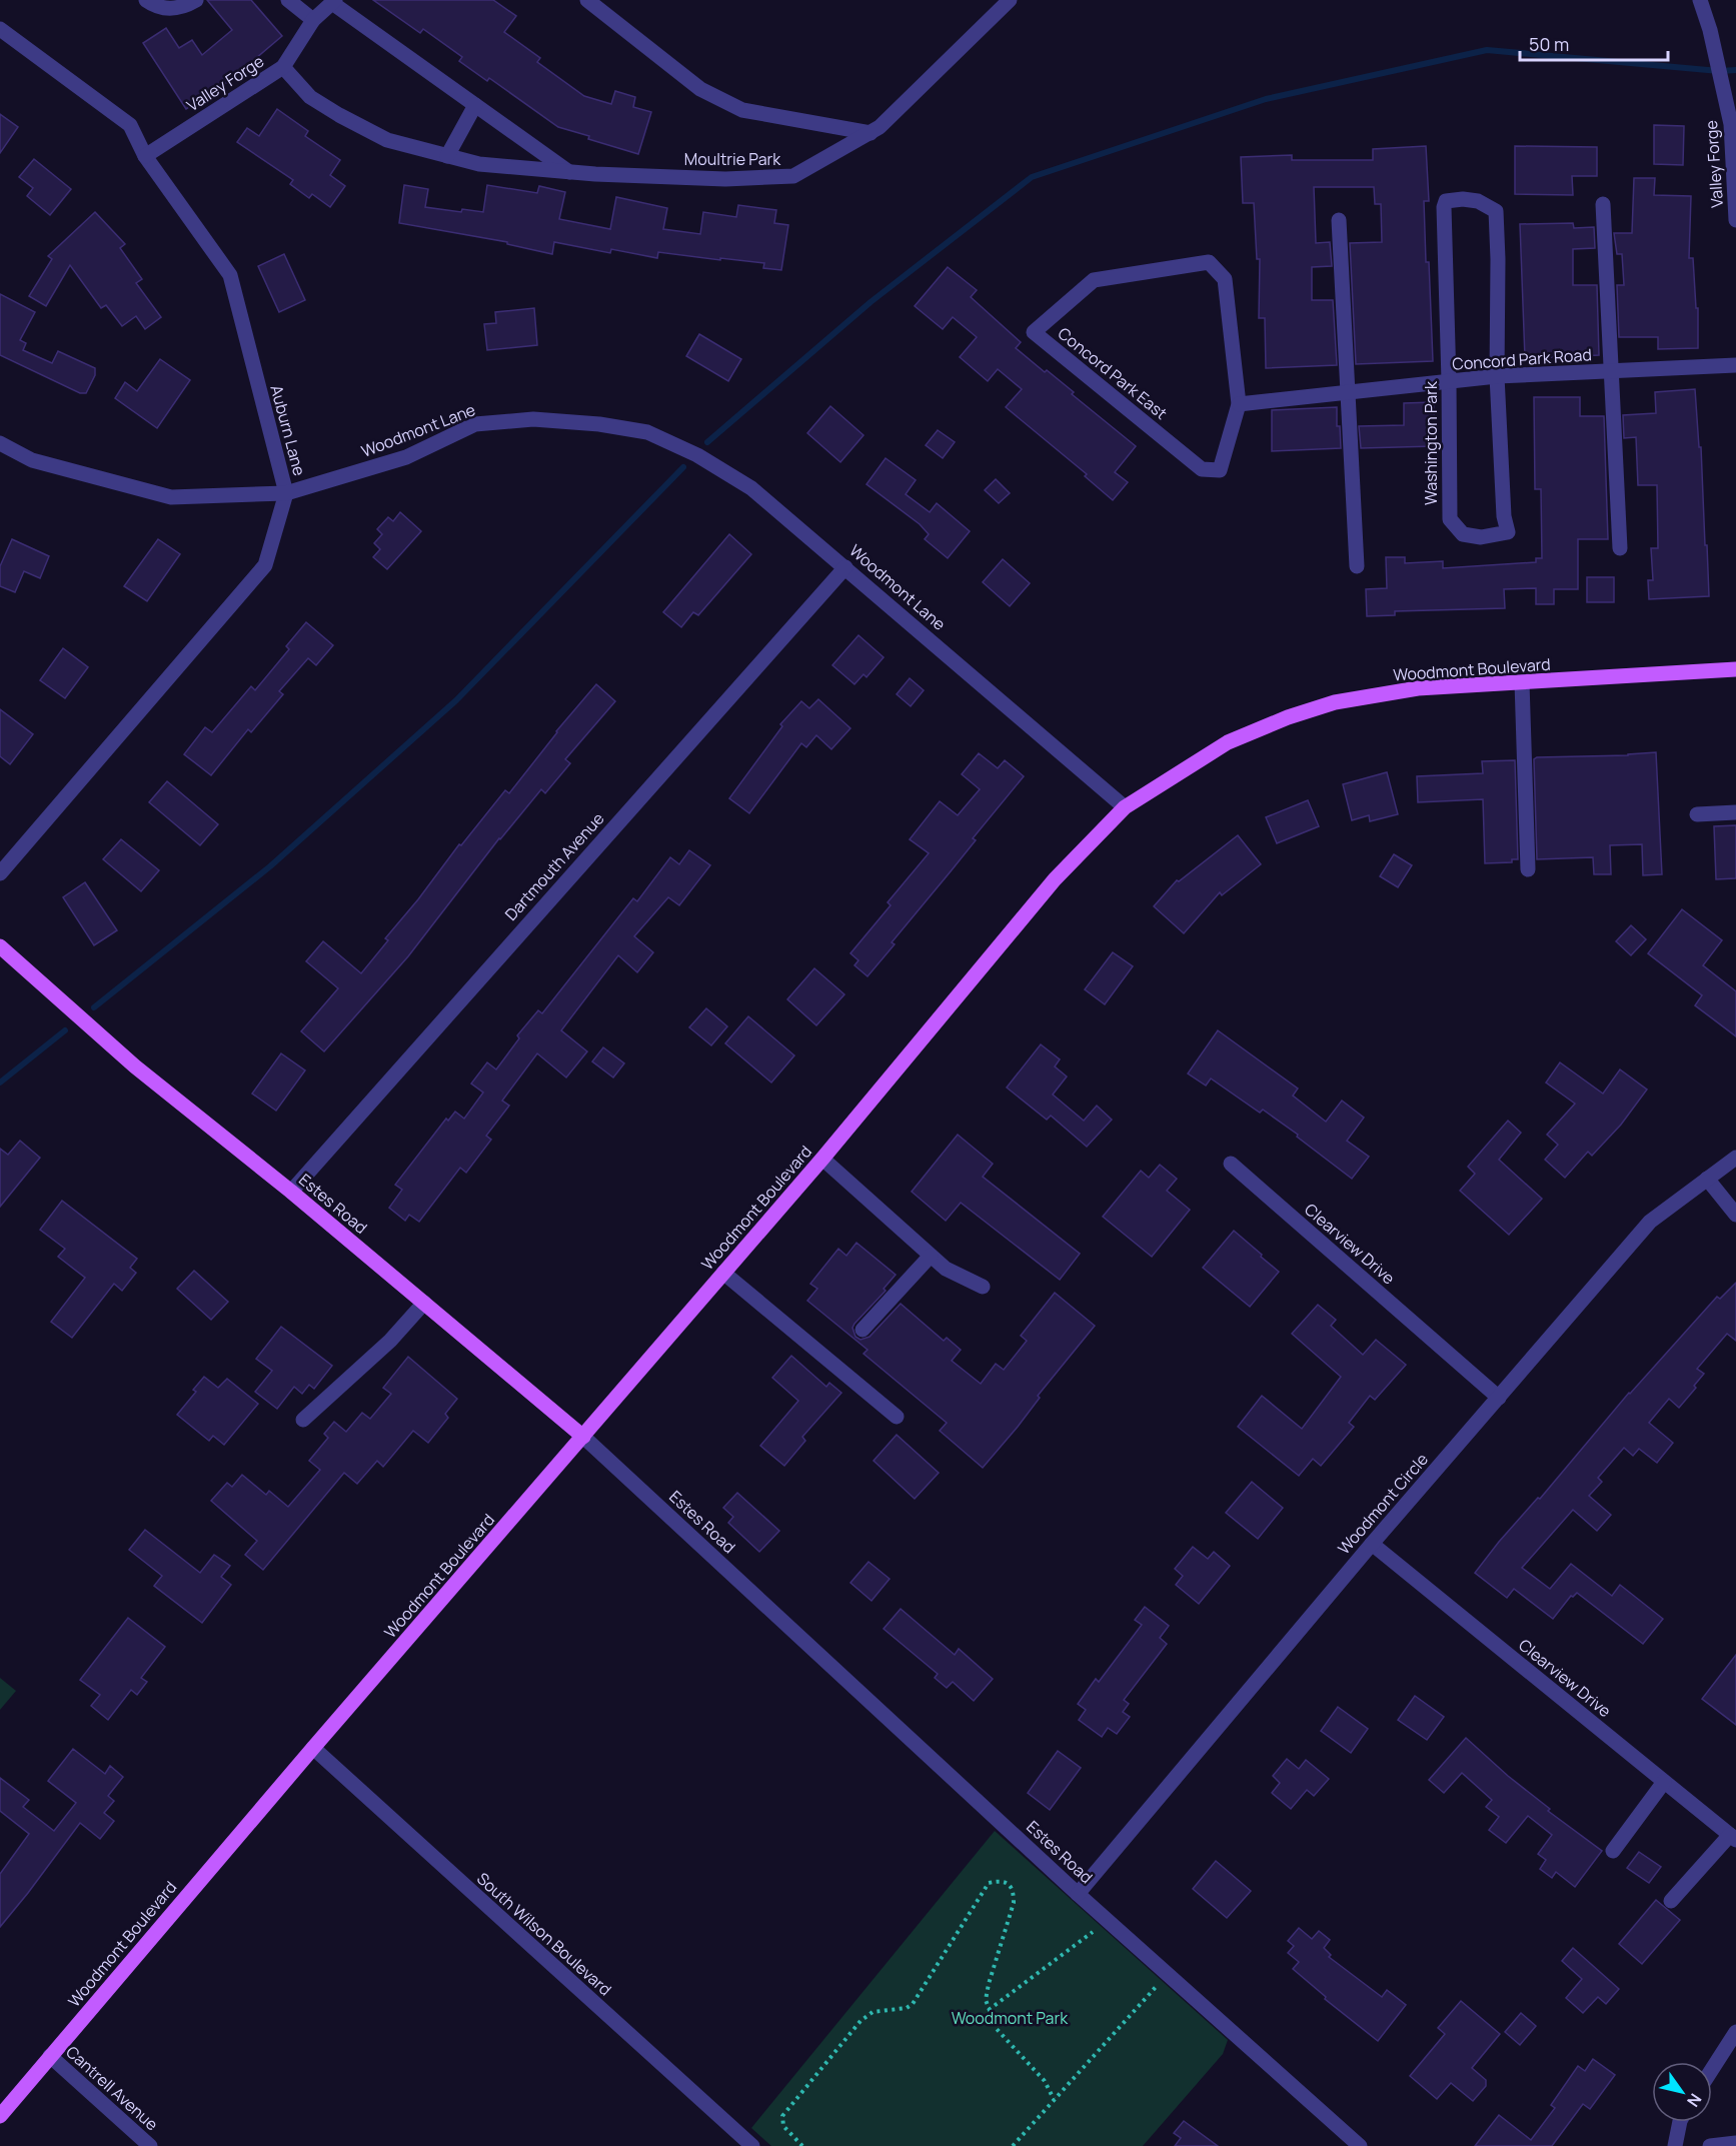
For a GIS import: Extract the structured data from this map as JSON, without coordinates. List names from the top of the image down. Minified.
{"streets":{"main road":["Woodmont Boulevard","Estes Road"],"street":["Valley Forge","Moultrie Park","Concord Park Road","Concord Park East","Auburn Lane","Woodmont Lane","Washington Park","Dartmouth Avenue","Clearview Drive","Woodmont Circle","South Wilson Boulevard","Cantrell Avenue"]},"crossings":[["Valley Forge","Moultrie Park"],["Valley Forge","Auburn Lane"],["Concord Park Road","Concord Park East"],["Concord Park Road","Washington Park"],["Auburn Lane","Woodmont Lane"],["Woodmont Lane","Woodmont Boulevard"],["Woodmont Lane","Dartmouth Avenue"],["Woodmont Boulevard","Estes Road"],["Woodmont Boulevard","South Wilson Boulevard"],["Woodmont Boulevard","Cantrell Avenue"],["Dartmouth Avenue","Estes Road"],["Estes Road","Woodmont Circle"],["Clearview Drive","Woodmont Circle"]],"parks":["Woodmont Park"],"scale_bar":"50 m","north":"bottom right"}
